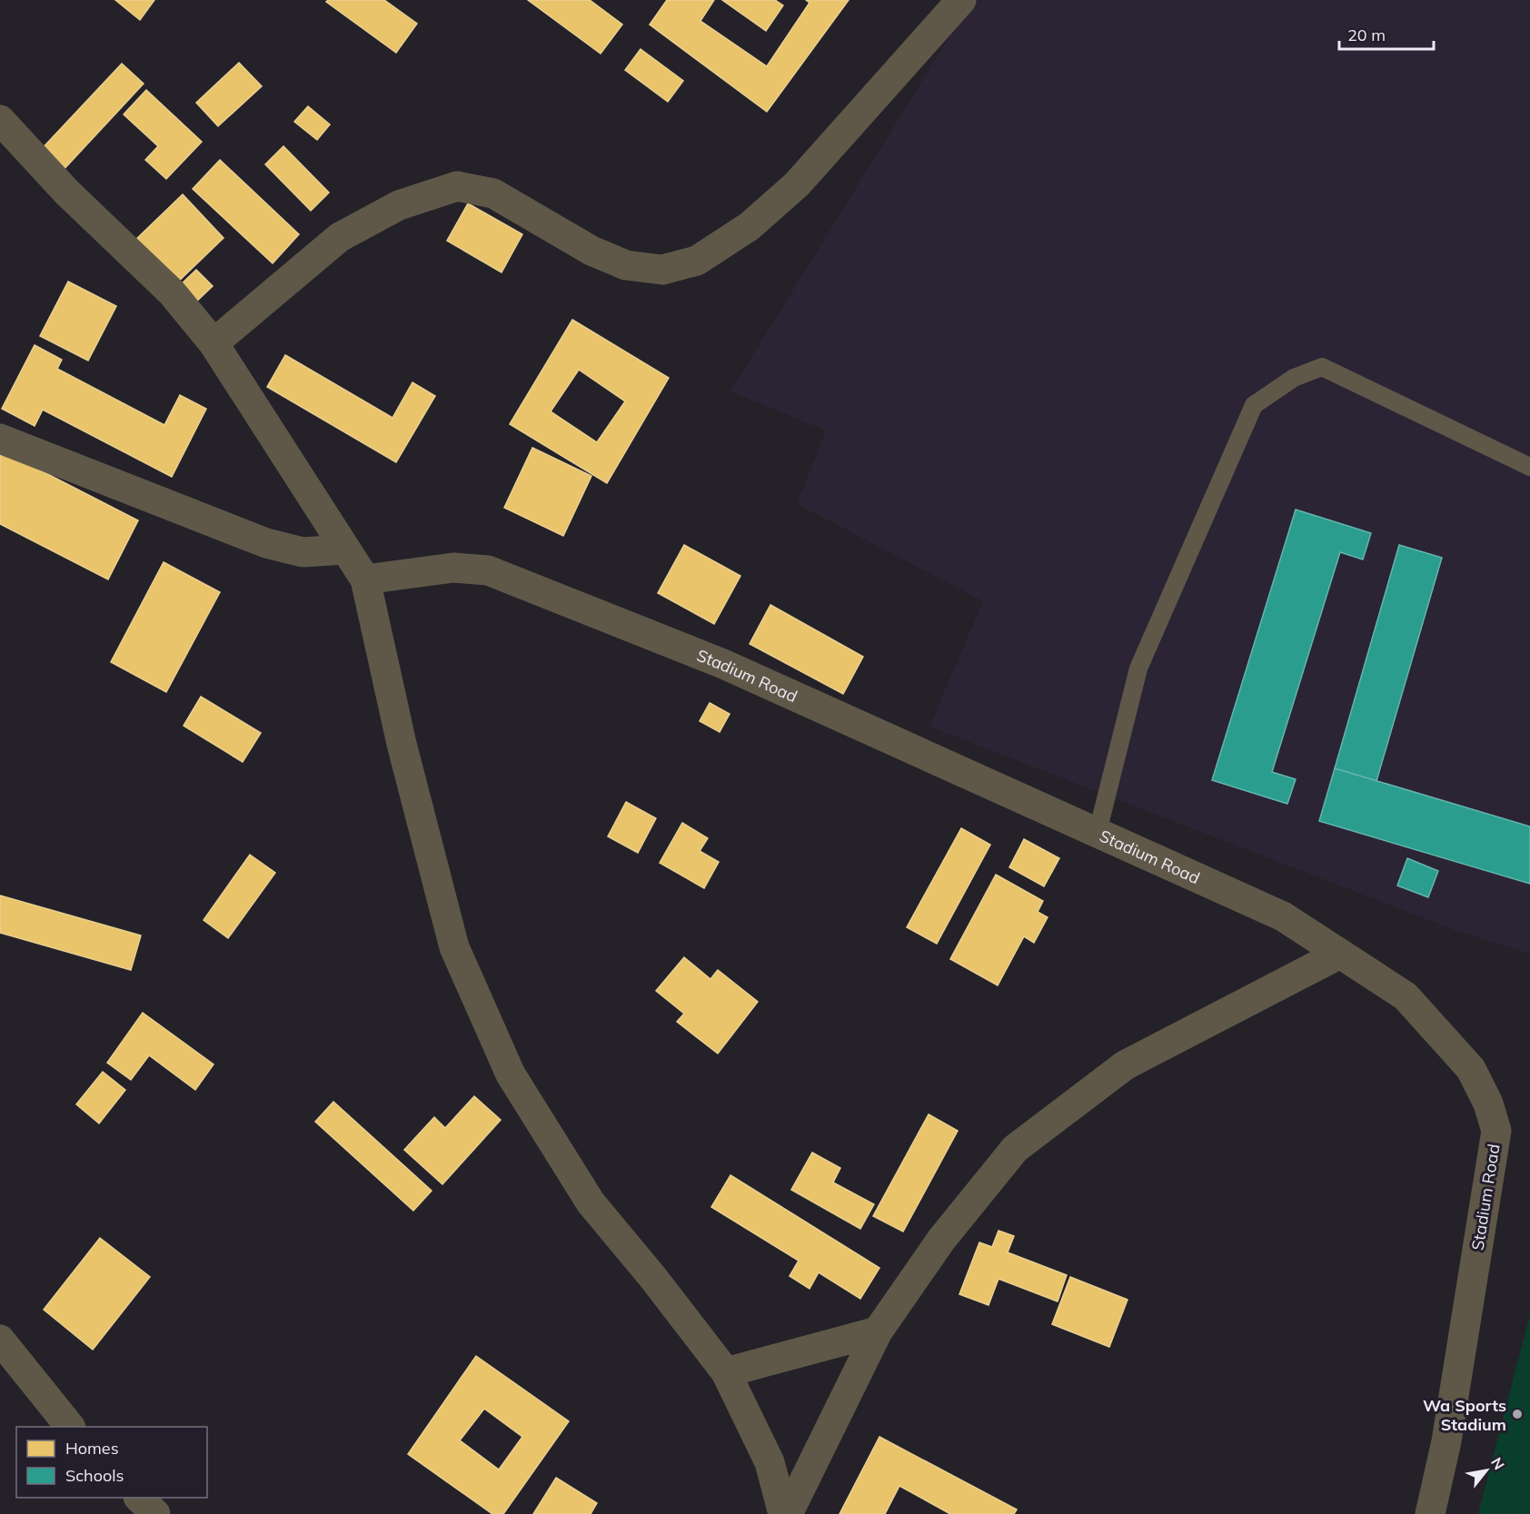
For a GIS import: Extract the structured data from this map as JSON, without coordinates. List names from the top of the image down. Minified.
{"streets":{"street":["Stadium Road"]},"places":["Wa Sports Stadium"],"legend":["Homes","Schools"],"scale_bar":"20 m","north":"top right"}
